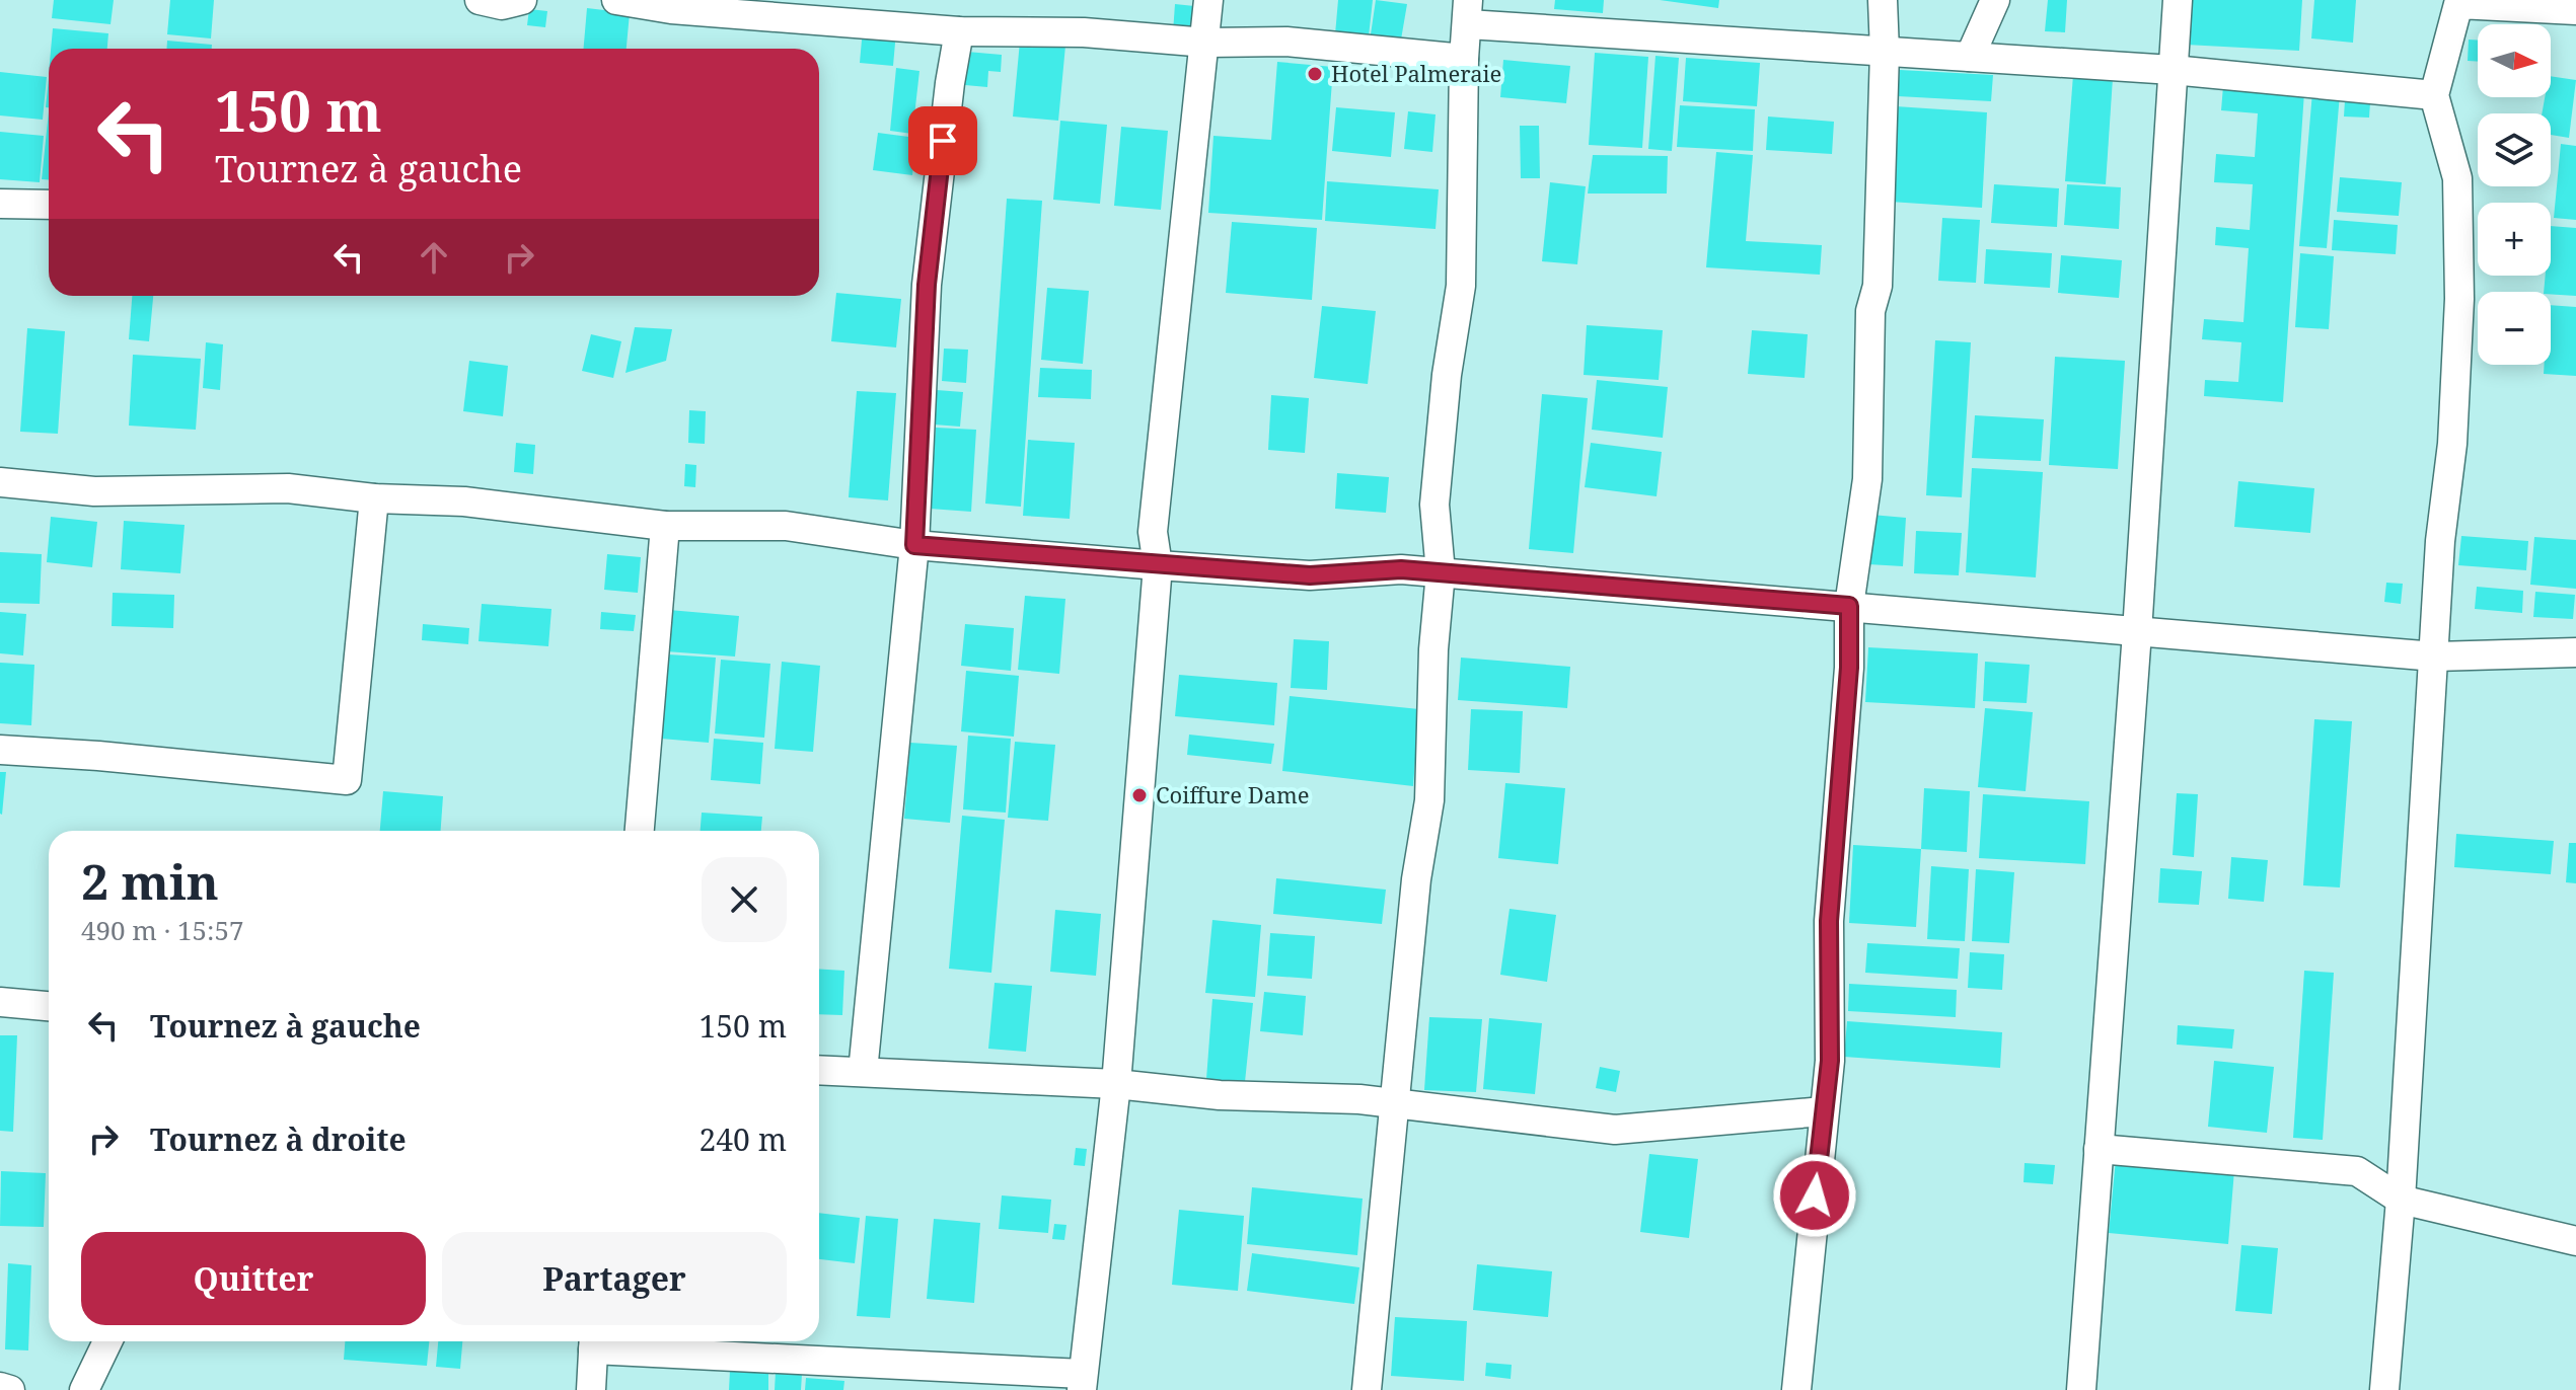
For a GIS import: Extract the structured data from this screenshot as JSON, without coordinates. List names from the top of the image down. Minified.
{"places":["Hotel Palmeraie","Coiffure Dame"],"north":"right","page":{"map_buttons":["+","−"],"turn":["150 m","Tournez à gauche"],"heading":["2 min","490 m · 15:57"],"list":[{"name":"Tournez à gauche","value":"150 m"},{"name":"Tournez à droite","value":"240 m"}],"buttons":["Quitter","Partager"]}}
